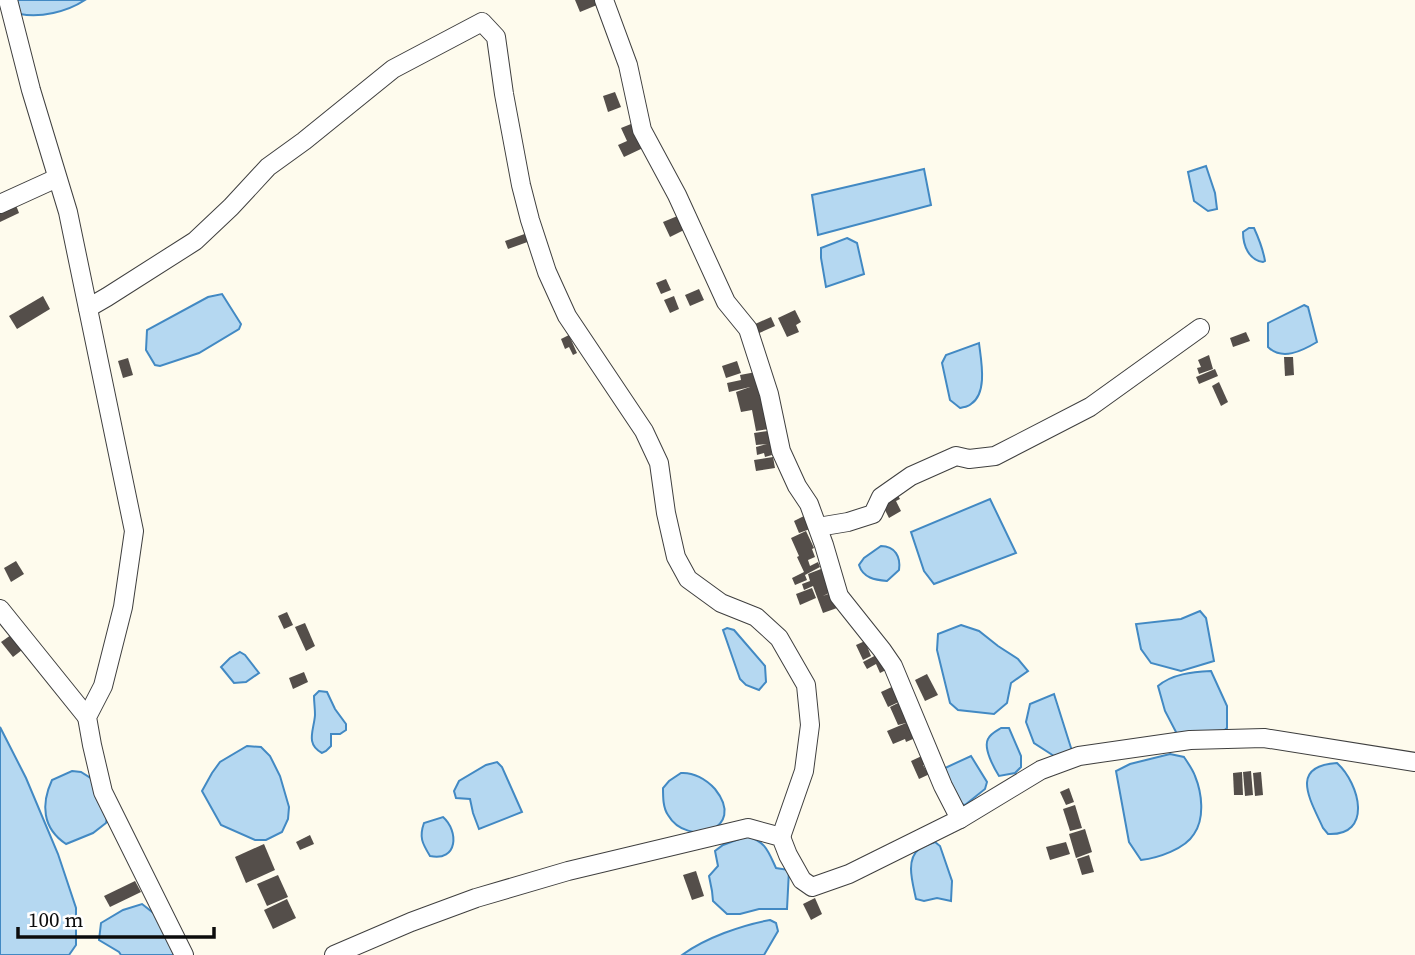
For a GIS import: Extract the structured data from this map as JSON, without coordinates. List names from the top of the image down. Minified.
{"scale_bar":"100 m"}
